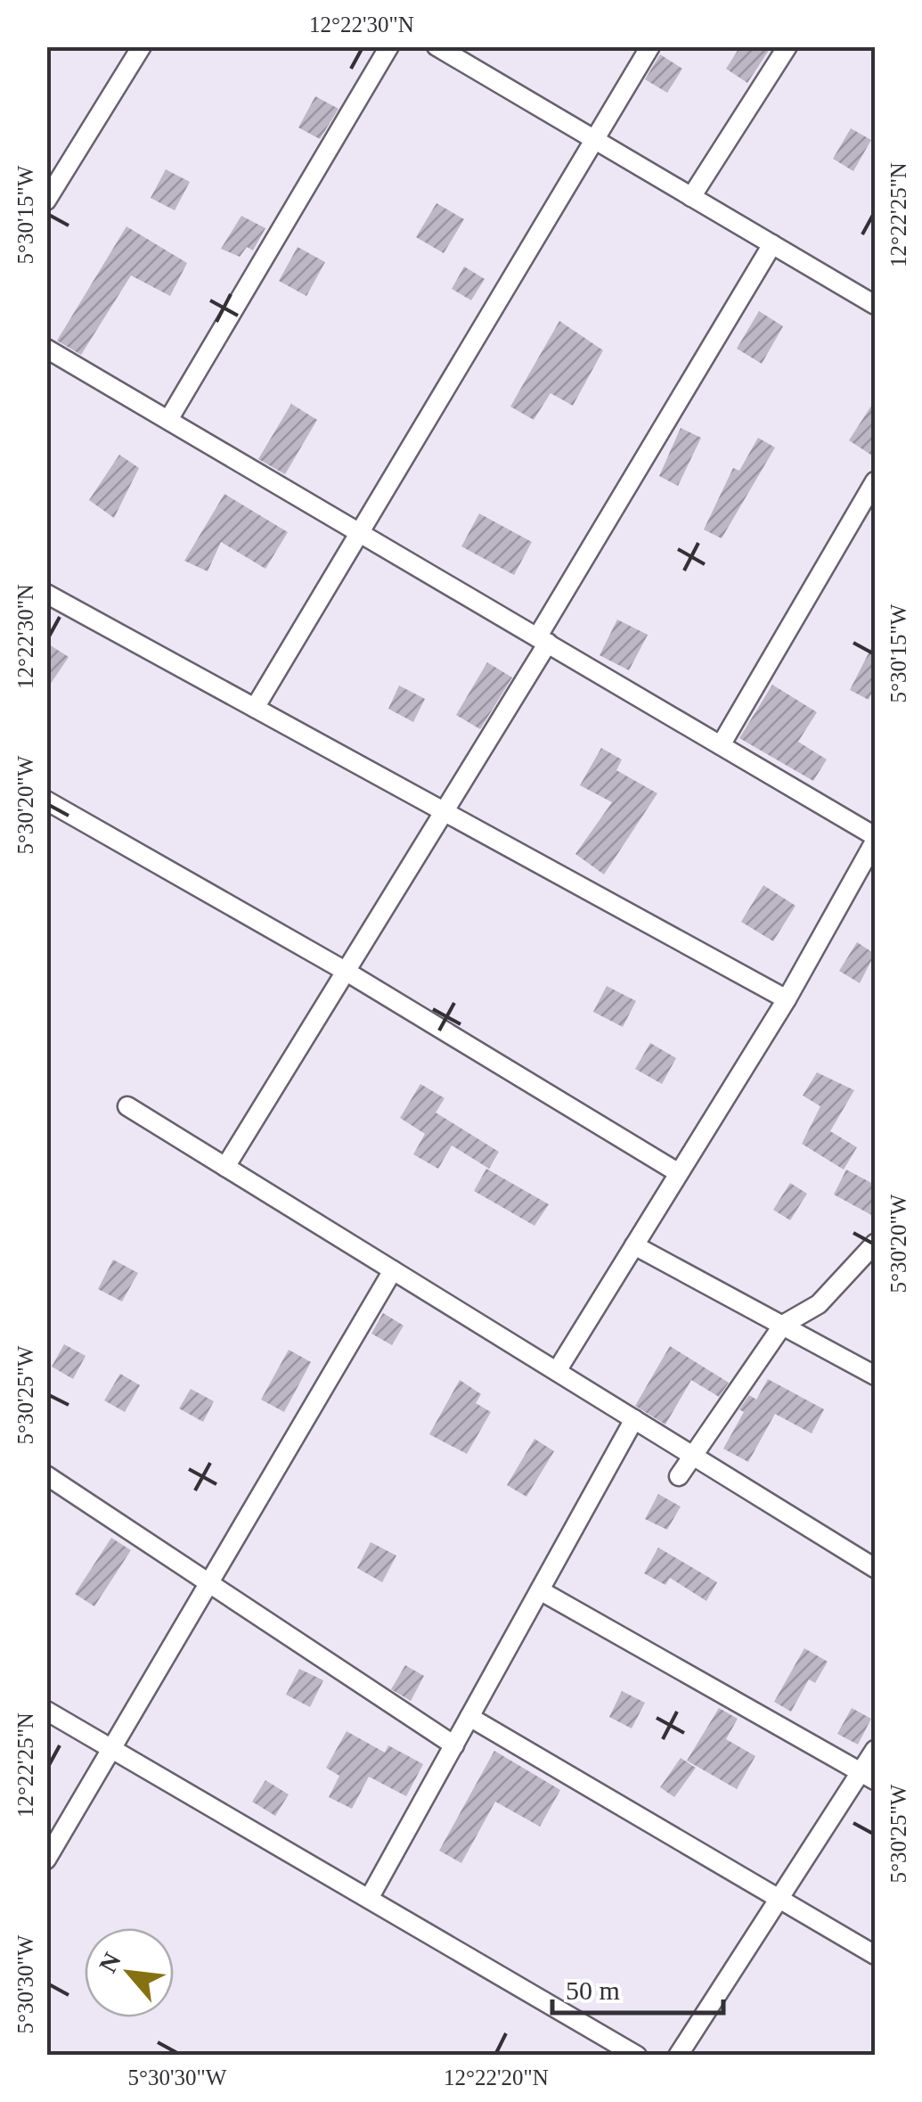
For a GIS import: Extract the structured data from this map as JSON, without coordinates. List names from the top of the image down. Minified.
{"scale_bar":"50 m","north":"top left","coordinates":["12°22'30\"N","12°22'25\"N","5°30'15\"W","5°30'20\"W","5°30'25\"W","5°30'30\"W","12°22'20\"N"]}
